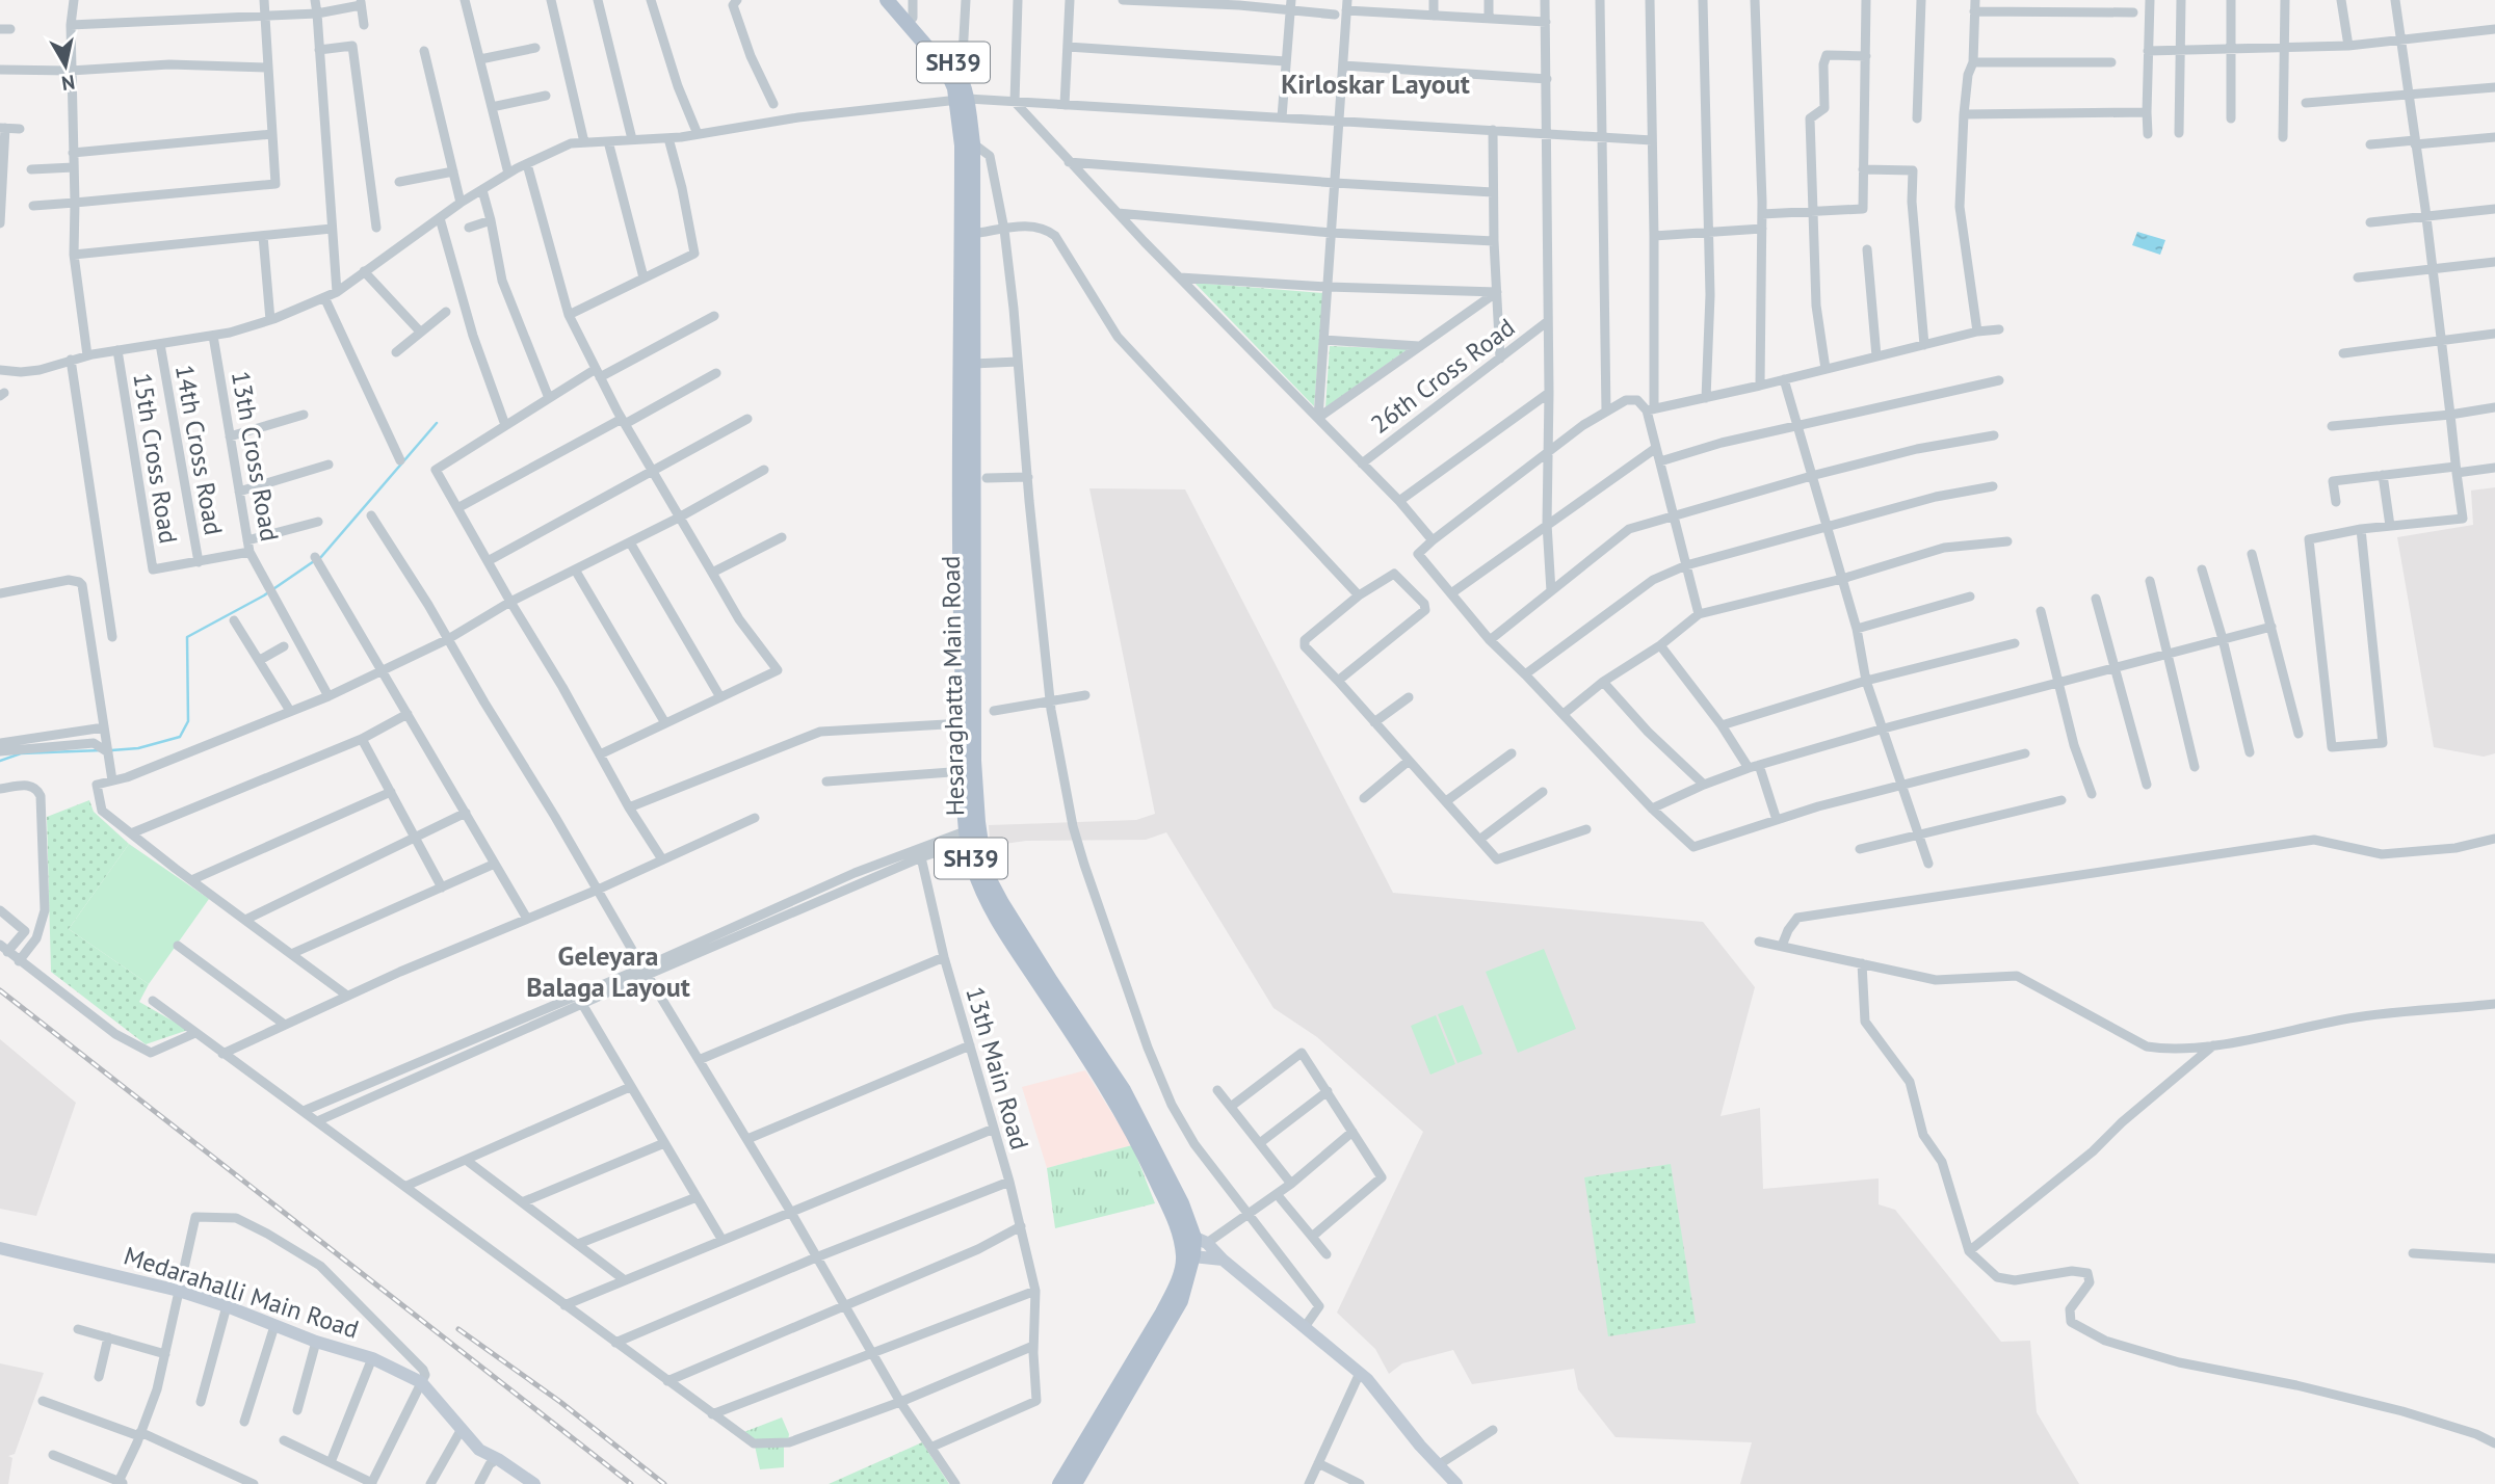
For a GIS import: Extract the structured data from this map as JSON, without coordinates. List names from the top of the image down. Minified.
{"streets":{"main road":["SH39","Hesaraghatta Main Road"],"street":["26th Cross Road","14th Cross Road","13th Cross Road","15th Cross Road","13th Main Road","Medarahalli Main Road"]},"crossings":[["14th Cross Road","15th Cross Road"]],"districts":["Kirloskar Layout","Geleyara Balaga Layout"],"north":"bottom"}
